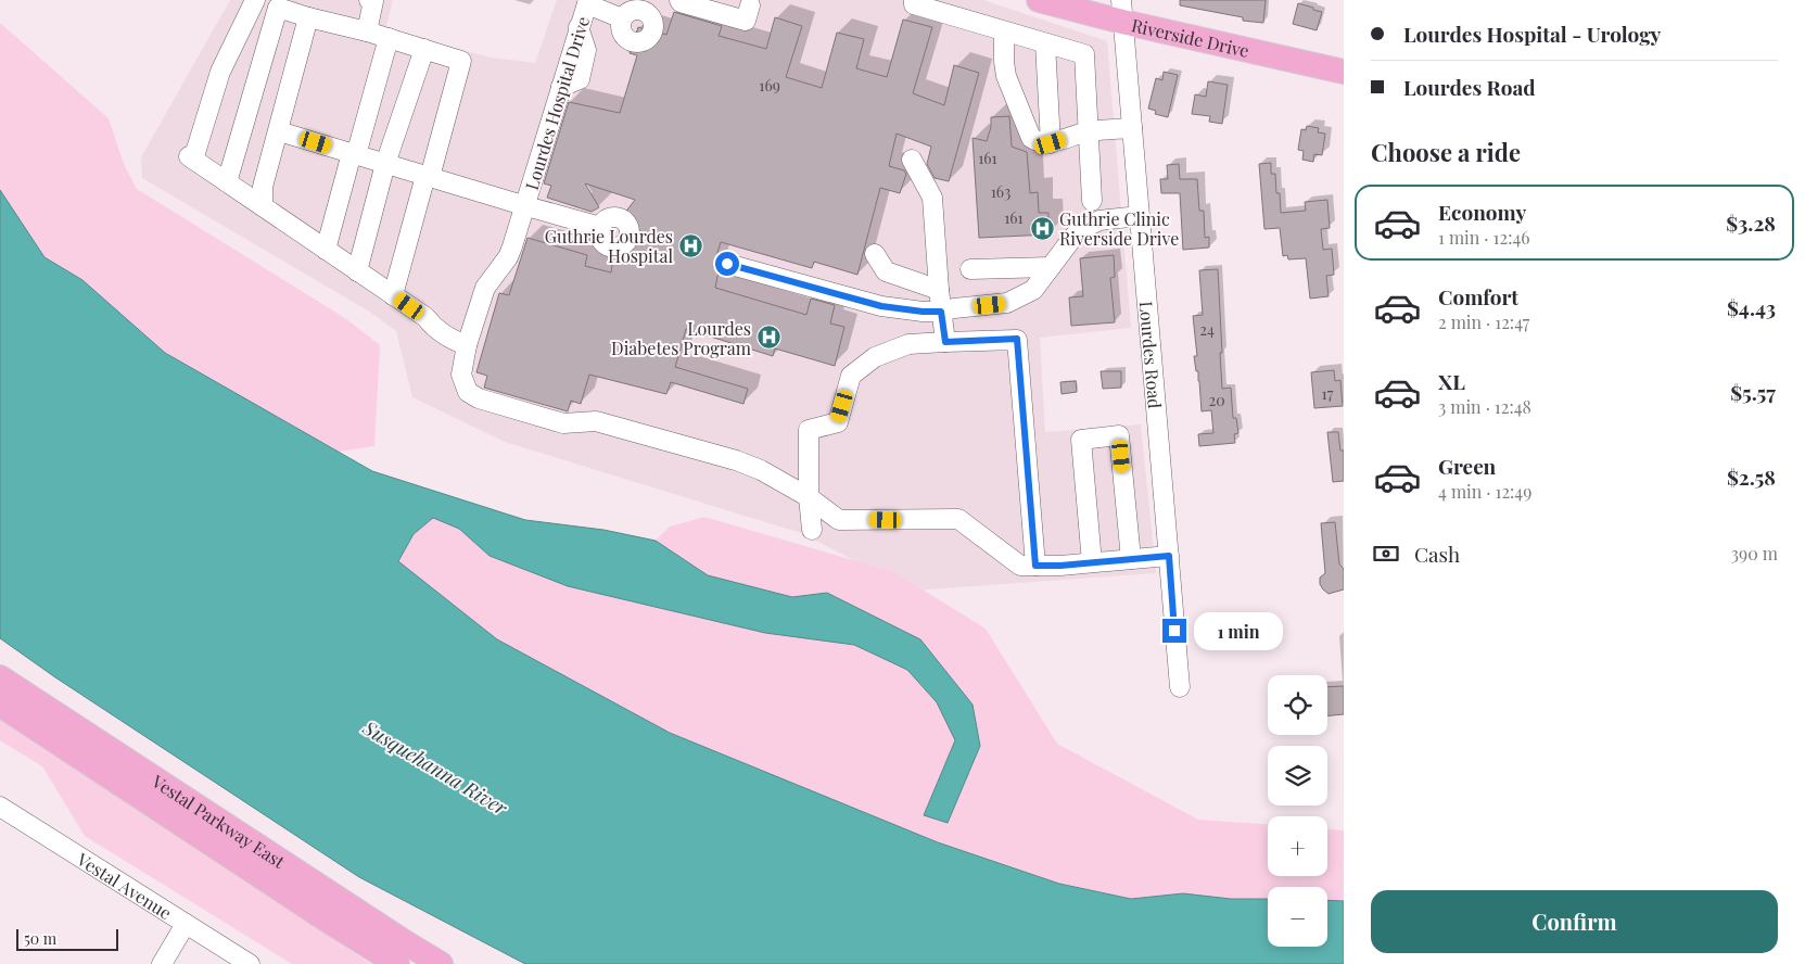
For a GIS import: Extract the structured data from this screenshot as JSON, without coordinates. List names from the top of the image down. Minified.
{"streets":{"main road":["Riverside Drive","Vestal Parkway East"],"street":["Lourdes Hospital Drive","Lourdes Road","Vestal Avenue"]},"crossings":[["Riverside Drive","Lourdes Road"]],"water":["Susquehanna River"],"places":{"hospital":["Guthrie Clinic Riverside Drive","Guthrie Lourdes Hospital","Lourdes Diabetes Program"]},"house_numbers":["169","161","163","161","24","17","20"],"scale_bar":"50 m","page":{"banner":["Lourdes Hospital - Urology","Lourdes Road"],"heading":"Choose a ride","list":[{"name":"Economy","note":"1 min · 12:46","value":"$3.28"},{"name":"Comfort","note":"2 min · 12:47","value":"$4.43"},{"name":"XL","note":"3 min · 12:48","value":"$5.57"},{"name":"Green","note":"4 min · 12:49","value":"$2.58"}],"pay":["Cash","390 m"],"bubble":"1 min","map_buttons":["+","−"],"buttons":"Confirm","scale":"50 m"}}
